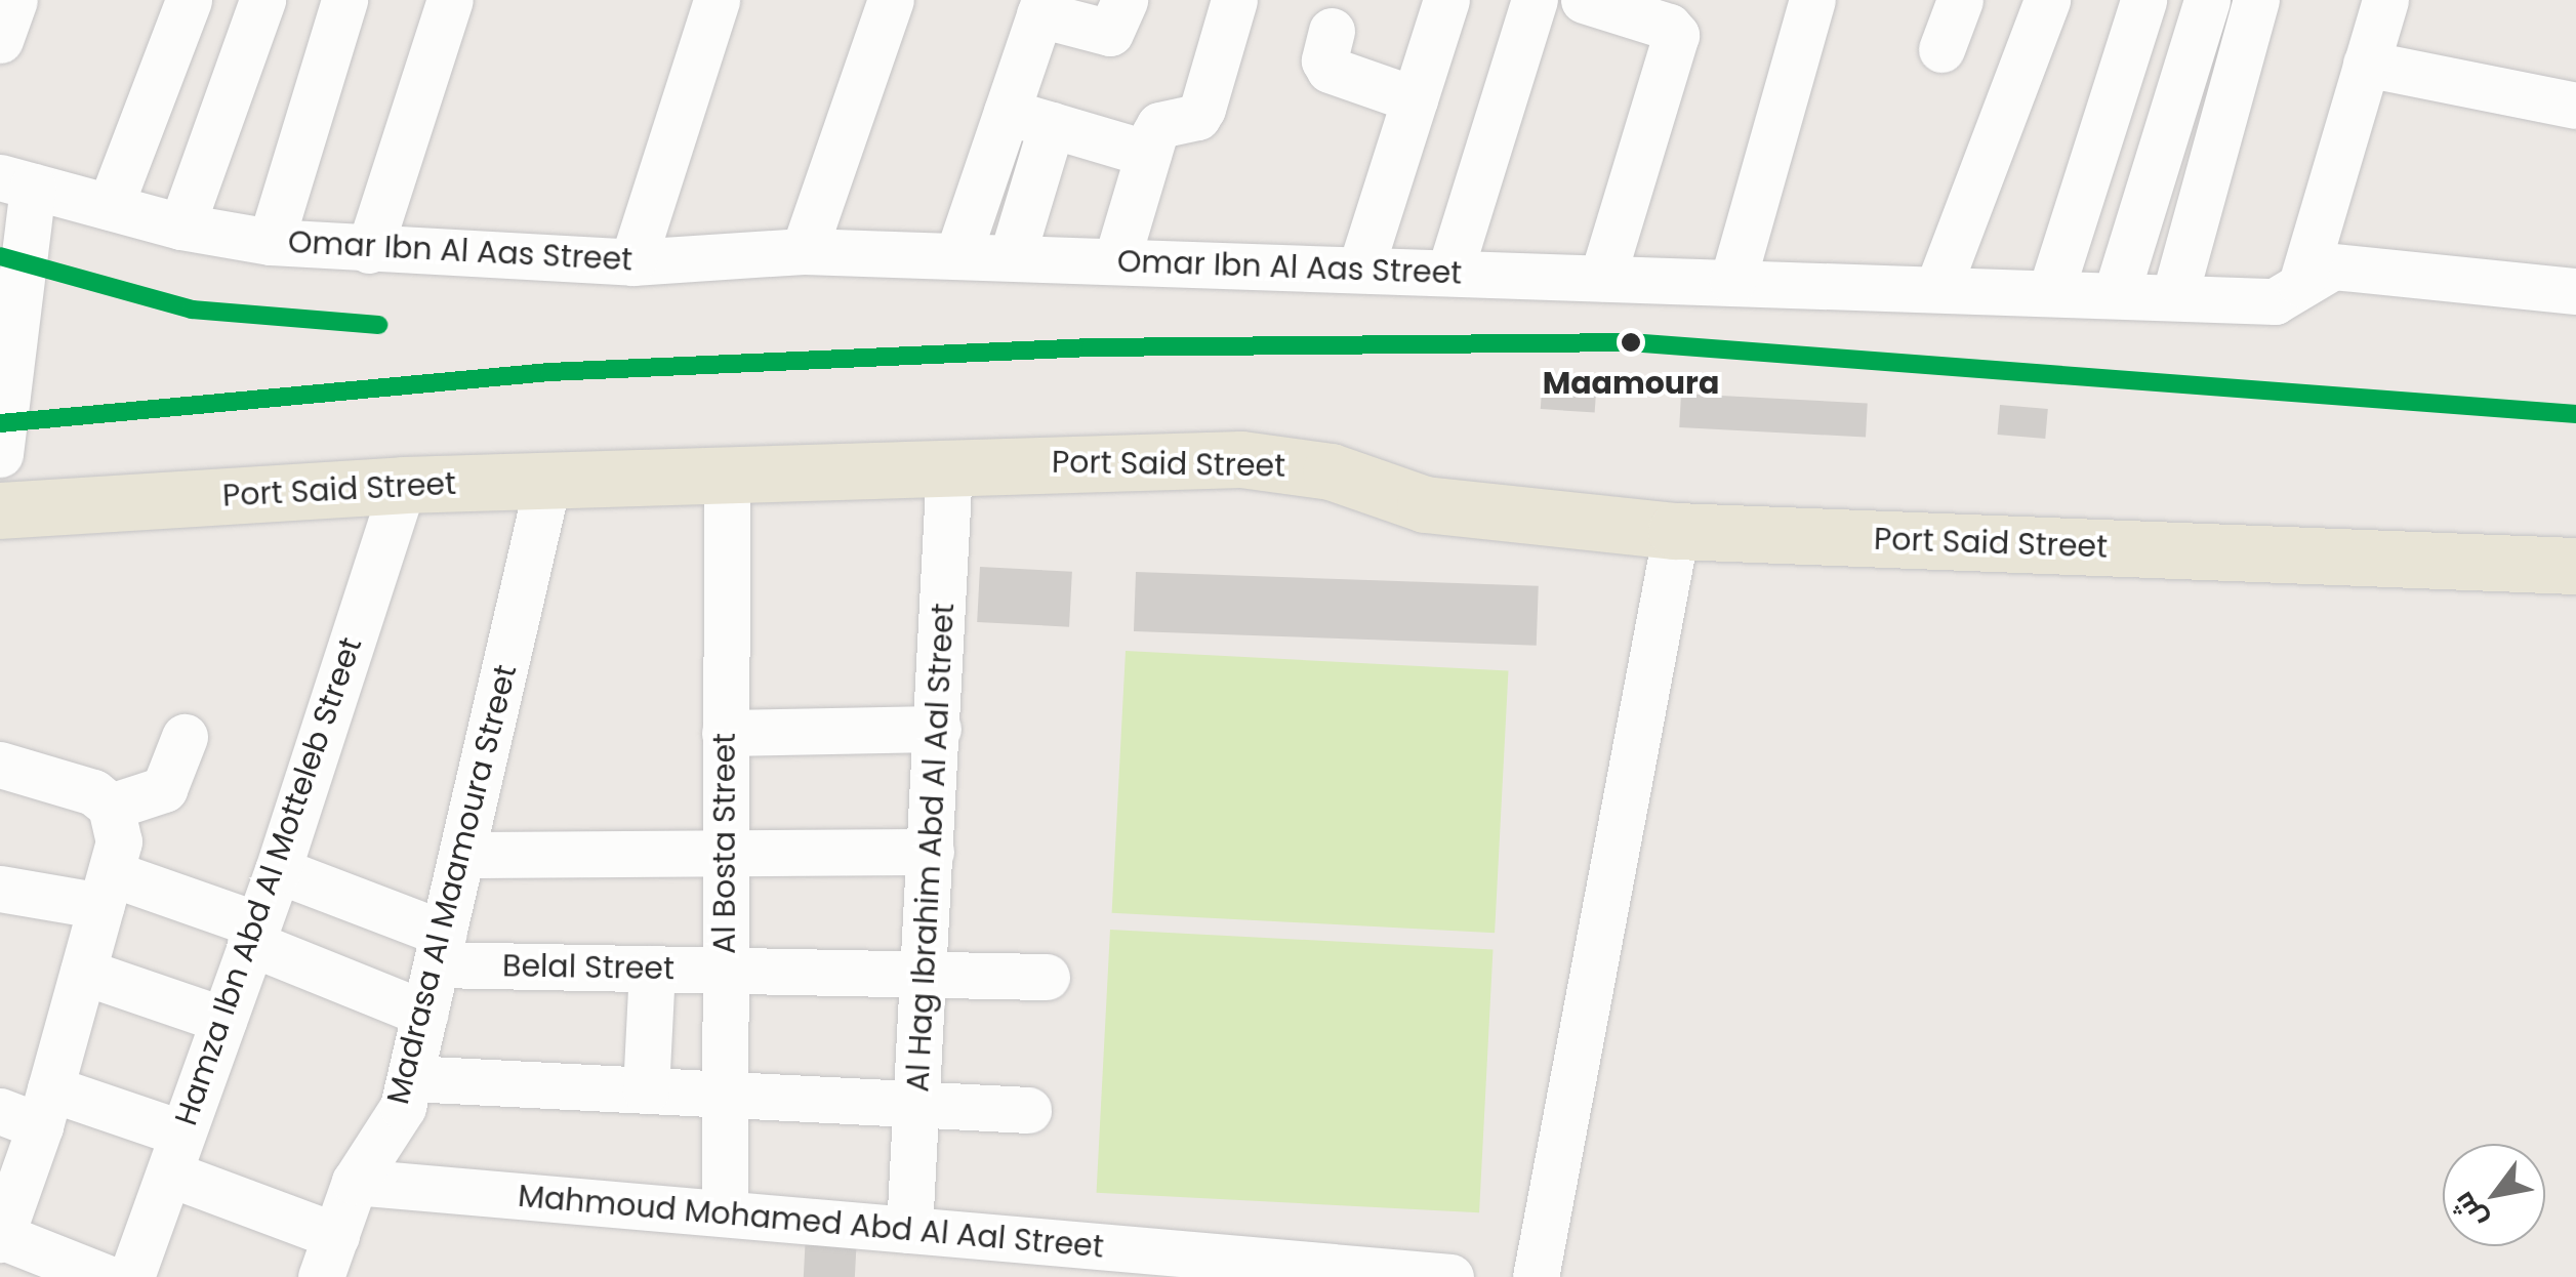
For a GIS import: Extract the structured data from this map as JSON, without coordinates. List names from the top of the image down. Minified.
{"streets":{"main road":["Port Said Street"],"street":["Omar Ibn Al Aas Street","Al Bosta Street","Al Hag Ibrahim Abd Al Aal Street","Hamza Ibn Abd Al Motteleb Street","Madrasa Al Maamoura Street","Belal Street","Mahmoud Mohamed Abd Al Aal Street"]},"crossings":[["Port Said Street","Al Bosta Street"],["Port Said Street","Al Hag Ibrahim Abd Al Aal Street"],["Port Said Street","Hamza Ibn Abd Al Motteleb Street"],["Port Said Street","Madrasa Al Maamoura Street"],["Al Bosta Street","Belal Street"],["Al Bosta Street","Mahmoud Mohamed Abd Al Aal Street"],["Al Hag Ibrahim Abd Al Aal Street","Belal Street"],["Al Hag Ibrahim Abd Al Aal Street","Mahmoud Mohamed Abd Al Aal Street"],["Madrasa Al Maamoura Street","Belal Street"],["Madrasa Al Maamoura Street","Mahmoud Mohamed Abd Al Aal Street"]],"places":["Maamoura"],"north":"bottom left"}
